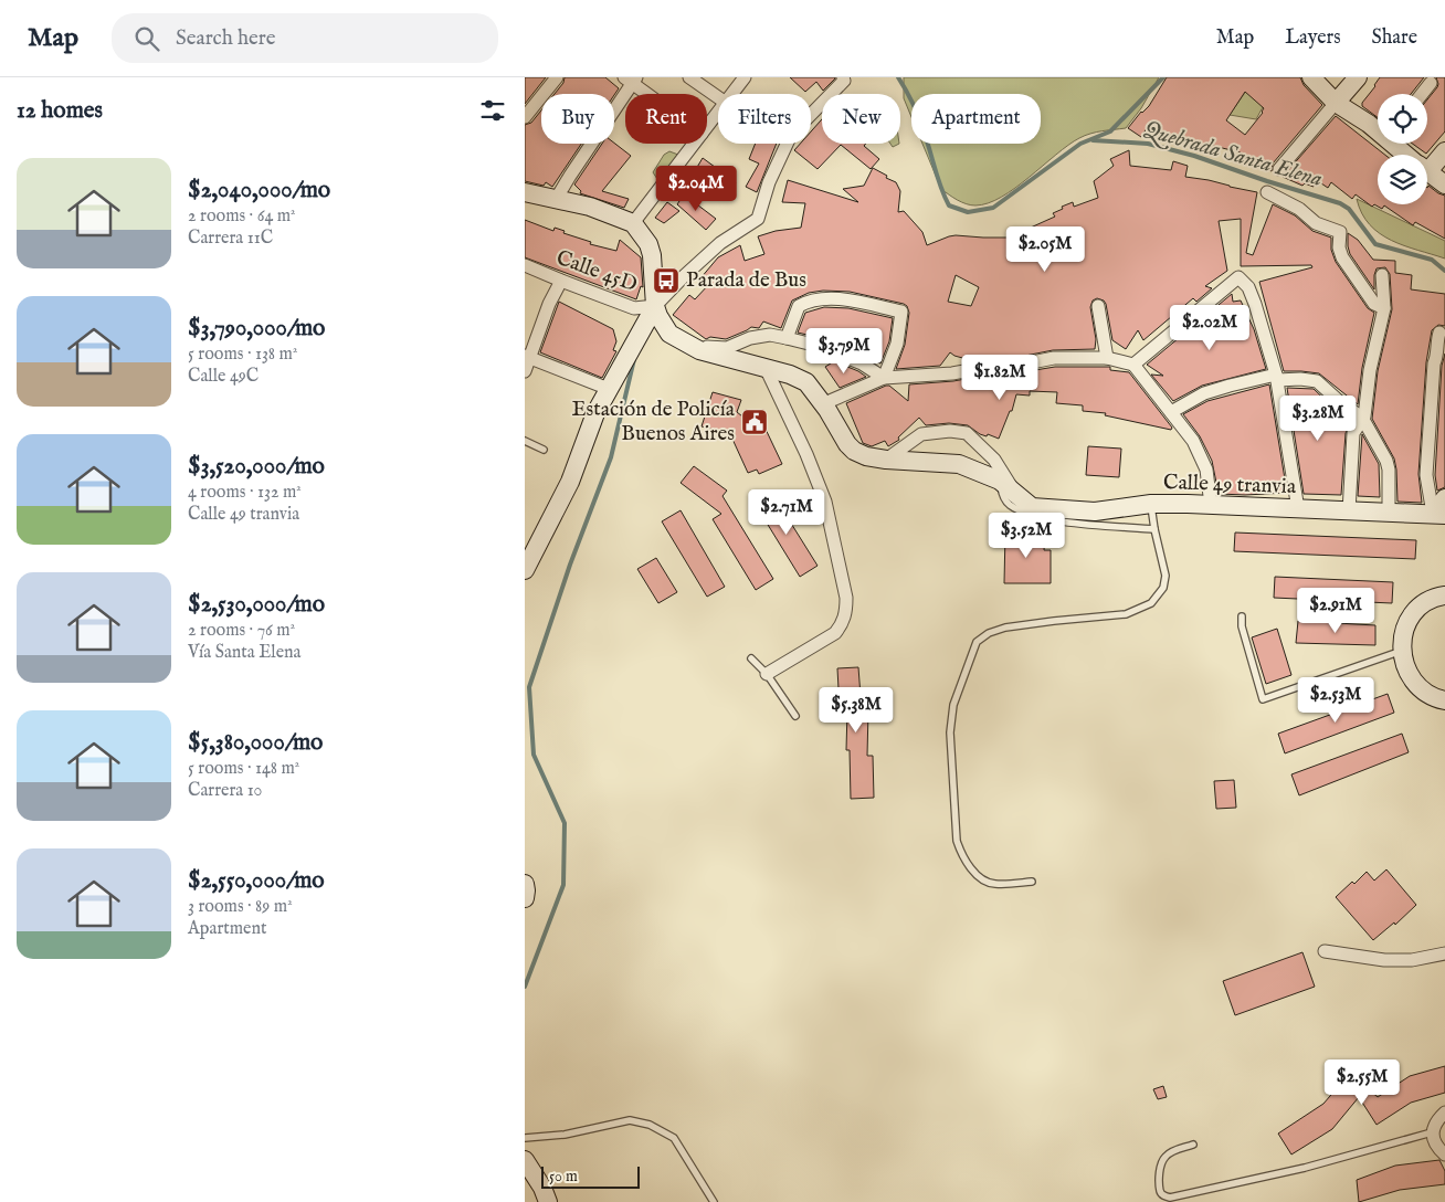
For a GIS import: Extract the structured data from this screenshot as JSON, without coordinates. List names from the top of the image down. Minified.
{"streets":{"main road":["Calle 49 tranvia"],"street":["Calle 45D"]},"crossings":[["Calle 45D","Calle 49 tranvia"]],"water":["Quebrada Santa Elena"],"places":{"bus stop":["Parada de Bus"],"public building":["Estación de Policía Buenos Aires"]},"scale_bar":"50 m","page":{"header":"Map","search":"Search here","nav":["Map","Layers","Share"],"heading":"12 homes","chip":["Buy","Rent","Filters","New","Apartment"],"list":[{"name":"$2,040,000/mo","note":"2 rooms · 64 m² · Carrera 11C"},{"name":"$3,790,000/mo","note":"5 rooms · 138 m² · Calle 49C"},{"name":"$3,520,000/mo","note":"4 rooms · 132 m² · Calle 49 tranvia"},{"name":"$2,530,000/mo","note":"2 rooms · 76 m² · Vía Santa Elena"},{"name":"$5,380,000/mo","note":"5 rooms · 148 m² · Carrera 10"},{"name":"$2,550,000/mo","note":"3 rooms · 89 m² · Apartment"}],"price":["$2.04M","$2.05M","$2.02M","$3.79M","$1.82M","$3.28M","$2.71M","$3.52M","$2.91M","$2.53M","$5.38M","$2.55M"],"scale":"50 m"}}
